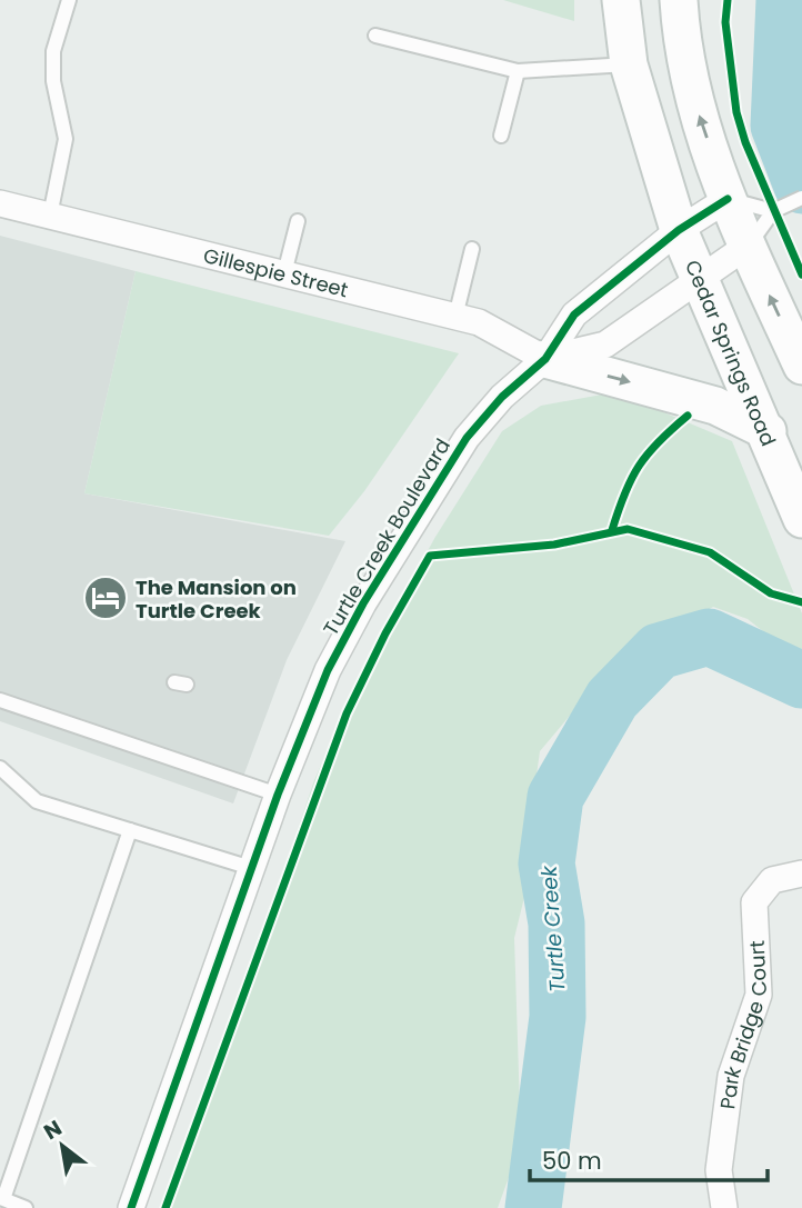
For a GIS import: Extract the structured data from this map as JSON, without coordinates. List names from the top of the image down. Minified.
{"streets":{"main road":["Cedar Springs Road"],"street":["Gillespie Street","Turtle Creek Boulevard","Park Bridge Court"]},"crossings":[["Gillespie Street","Turtle Creek Boulevard"],["Cedar Springs Road","Turtle Creek Boulevard"]],"water":["Turtle Creek"],"places":{"hotel":["The Mansion on Turtle Creek"]},"scale_bar":"50 m","north":"top left"}
